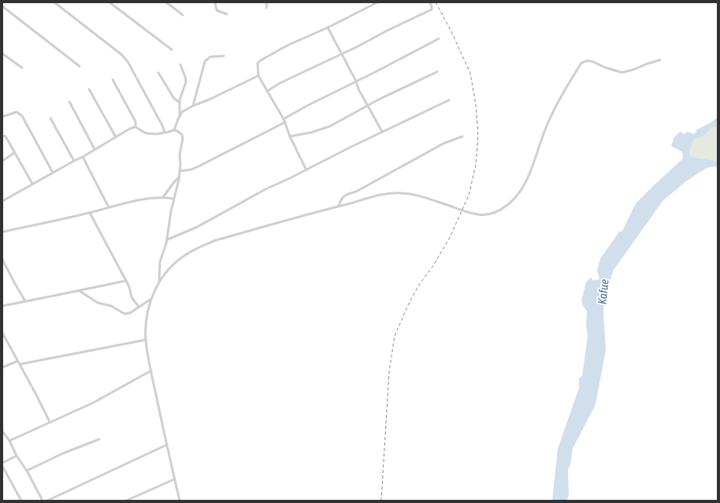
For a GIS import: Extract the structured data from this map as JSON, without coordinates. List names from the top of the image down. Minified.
{"water":["Kafue"]}
